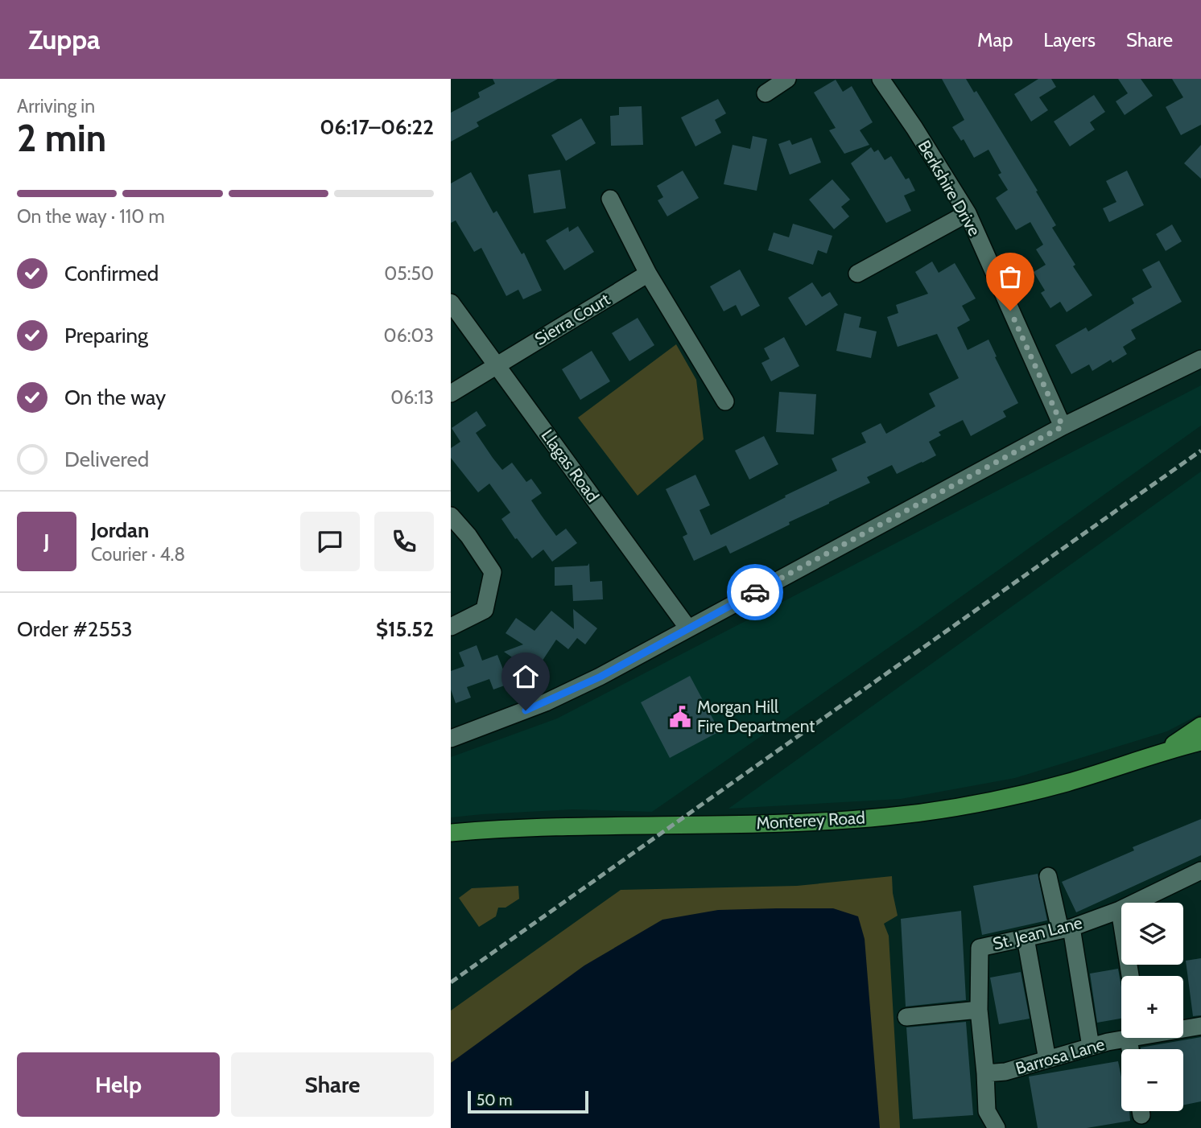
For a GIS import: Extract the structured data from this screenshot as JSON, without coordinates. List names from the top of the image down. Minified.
{"streets":{"main road":["Monterey Road"],"street":["Berkshire Drive","Sierra Court","Llagas Road","St. Jean Lane","Barrosa Lane"]},"crossings":[["Sierra Court","Llagas Road"],["St. Jean Lane","Barrosa Lane"]],"places":{"public building":["Morgan Hill Fire Department"]},"scale_bar":"50 m","page":{"header":"Zuppa","nav":["Map","Layers","Share"],"heading":["2 min","Arriving in","06:17–06:22"],"panel":["Jordan","Courier · 4.8","Order #2553","$15.52"],"bar":"On the way · 110 m","list":[["Confirmed","05:50"],["Preparing","06:03"],["On the way","06:13"],"Delivered"],"round":"J","map_buttons":["+","−"],"buttons":["Help","Share"],"scale":"50 m"}}
